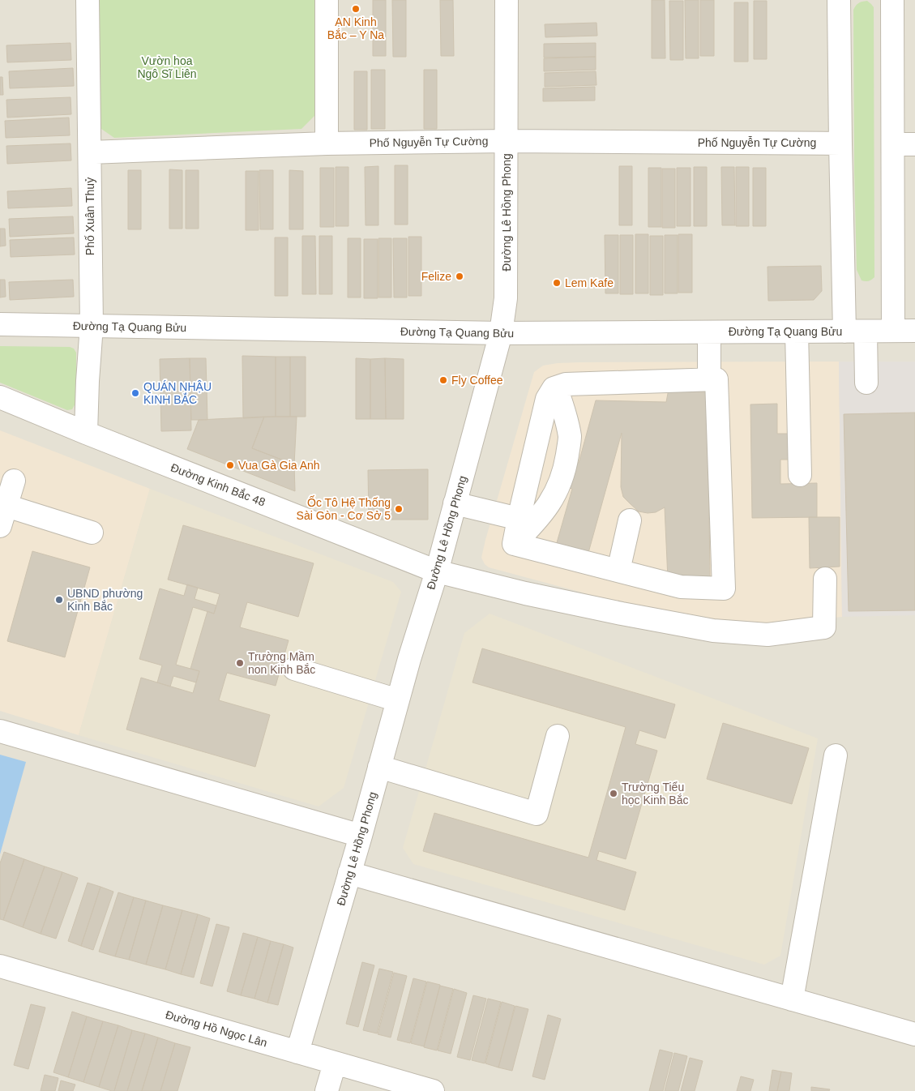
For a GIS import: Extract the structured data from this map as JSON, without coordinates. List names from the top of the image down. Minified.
{"streets":{"street":["Phố Nguyễn Tự Cường","Đường Lê Hồng Phong","Phố Xuân Thuỷ","Đường Tạ Quang Bửu","Đường Kinh Bắc 48","Đường Hồ Ngọc Lân"]},"crossings":[["Phố Nguyễn Tự Cường","Đường Lê Hồng Phong"],["Phố Nguyễn Tự Cường","Phố Xuân Thuỷ"],["Đường Lê Hồng Phong","Đường Tạ Quang Bửu"],["Đường Lê Hồng Phong","Đường Kinh Bắc 48"],["Đường Lê Hồng Phong","Đường Hồ Ngọc Lân"],["Phố Xuân Thuỷ","Đường Tạ Quang Bửu"],["Phố Xuân Thuỷ","Đường Kinh Bắc 48"]],"parks":["Vườn hoa Ngô Sĩ Liên"],"places":["AN Kinh Bắc – Y Na","Felize","Lem Kafe","Fly Coffee","QUÁN NHẬU KINH BẮC","Vua Gà Gia Anh","Ốc Tô Hệ Thống Sài Gòn - Cơ Sở 5","UBND phường Kinh Bắc","Trường Mầm non Kinh Bắc","Trường Tiểu học Kinh Bắc"]}
